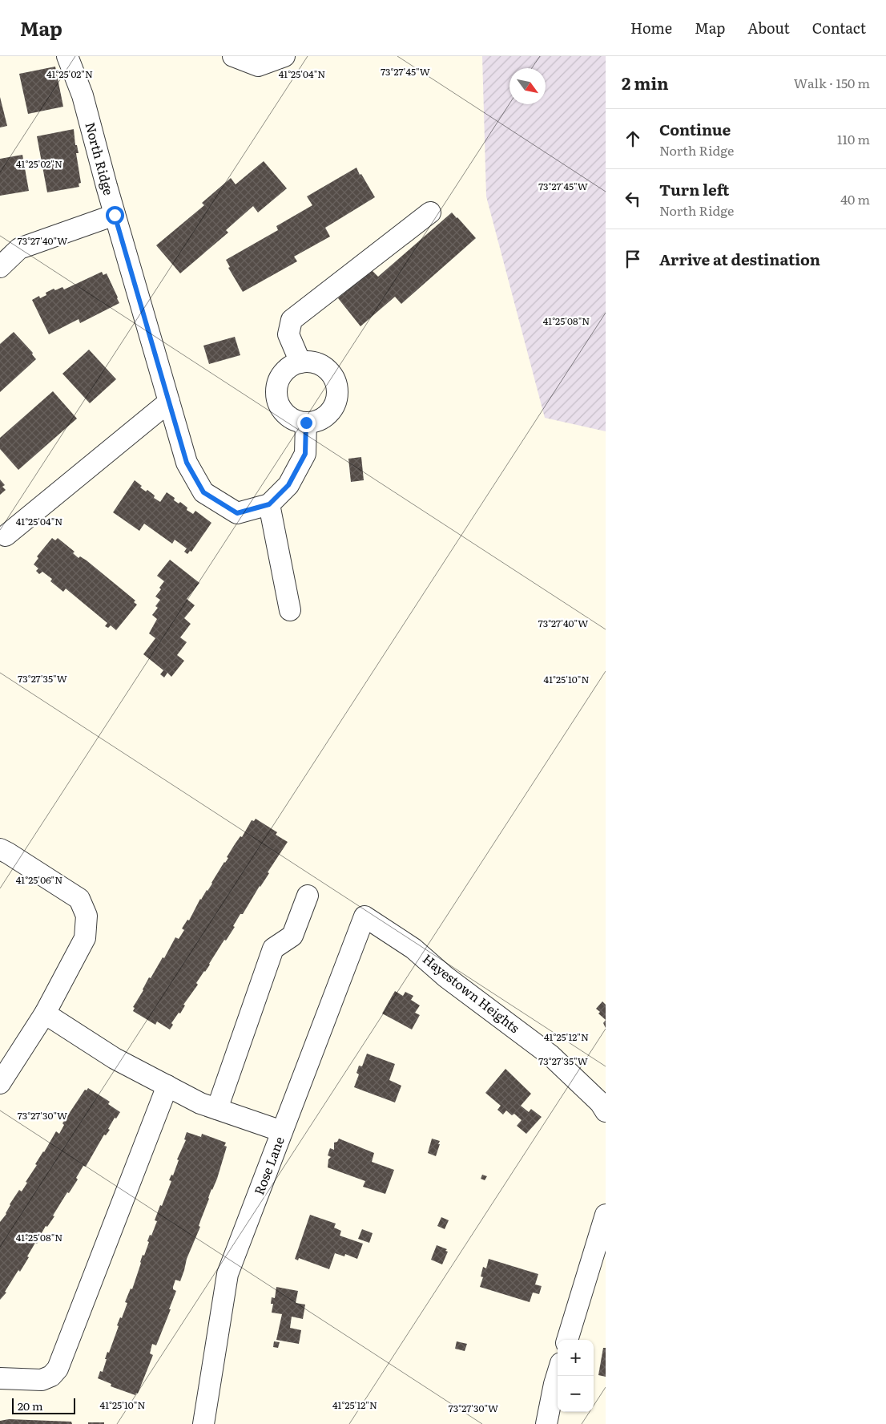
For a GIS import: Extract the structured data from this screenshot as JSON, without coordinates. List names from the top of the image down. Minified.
{"streets":{"street":["North Ridge","Hayestown Heights","Rose Lane"]},"crossings":[["Hayestown Heights","Rose Lane"]],"scale_bar":"20 m","north":"bottom right","page":{"header":"Map","nav":["Home","Map","About","Contact"],"heading":["2 min","Walk · 150 m"],"list":[["Continue","North Ridge","110 m"],["Turn left","North Ridge","40 m"],"Arrive at destination"],"map_buttons":["+","−"],"scale":"20 m"},"coordinates":["73°27'45\"W","41°25'02\"N","41°25'04\"N","73°27'40\"W","41°25'08\"N","73°27'35\"W","41°25'10\"N","41°25'06\"N","41°25'12\"N","73°27'30\"W"]}
